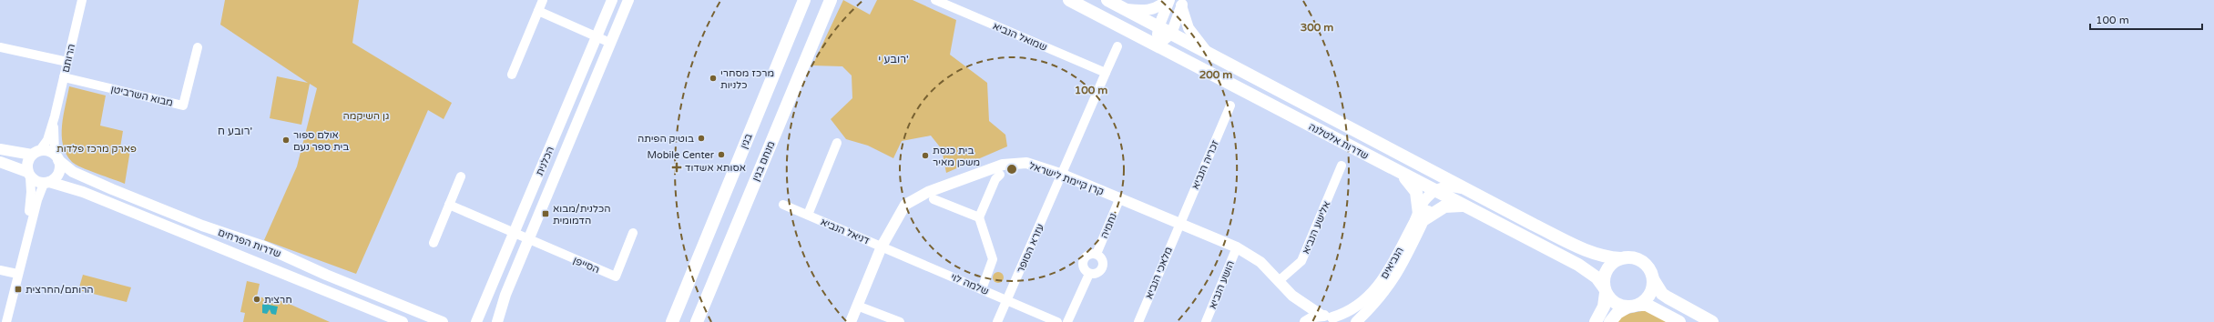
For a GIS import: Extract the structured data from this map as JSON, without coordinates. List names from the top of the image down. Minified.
{"streets":{"main road":["בגין","שדרות אלטלנה","מנחם בגין"],"street":["שמואל הנביא","הרותם","מבוא השרביטן","הכלנית","זכריה הנביא","קרן קיימת לישראל","נחמיה","אלישע הנביא","דניאל הנביא","שדרות הפרחים","עזרא הסופר","הנביאים","הסייפן","מלאכי הנביא","שלמה לוי","הושע הנביא"]},"crossings":[["הרותם","מבוא השרביטן"],["הרותם","שדרות הפרחים"],["שדרות אלטלנה","הנביאים"],["הכלנית","הסייפן"],["זכריה הנביא","קרן קיימת לישראל"],["זכריה הנביא","מלאכי הנביא"],["קרן קיימת לישראל","נחמיה"],["קרן קיימת לישראל","אלישע הנביא"],["קרן קיימת לישראל","דניאל הנביא"],["קרן קיימת לישראל","עזרא הסופר"],["קרן קיימת לישראל","מלאכי הנביא"],["קרן קיימת לישראל","שלמה לוי"],["קרן קיימת לישראל","הושע הנביא"],["דניאל הנביא","שלמה לוי"],["עזרא הסופר","שלמה לוי"]],"districts":["רובע י'","רובע ח'"],"parks":["גן השיקמה","פארק מרכז פלדות"],"places":{"other":["מרכז מסחרי כלניות","בוטיק הפיתה","אולם ספור בית ספר נעם","Mobile Center","בית כנסת משכן מאיר","חרצית"],"health":["אסותא אשדוד"],"transit":["הכלנית/מבוא הדמומית","הרותם/החרצית"]},"scale_bar":"100 m","rings":["300 m","200 m","100 m"]}
